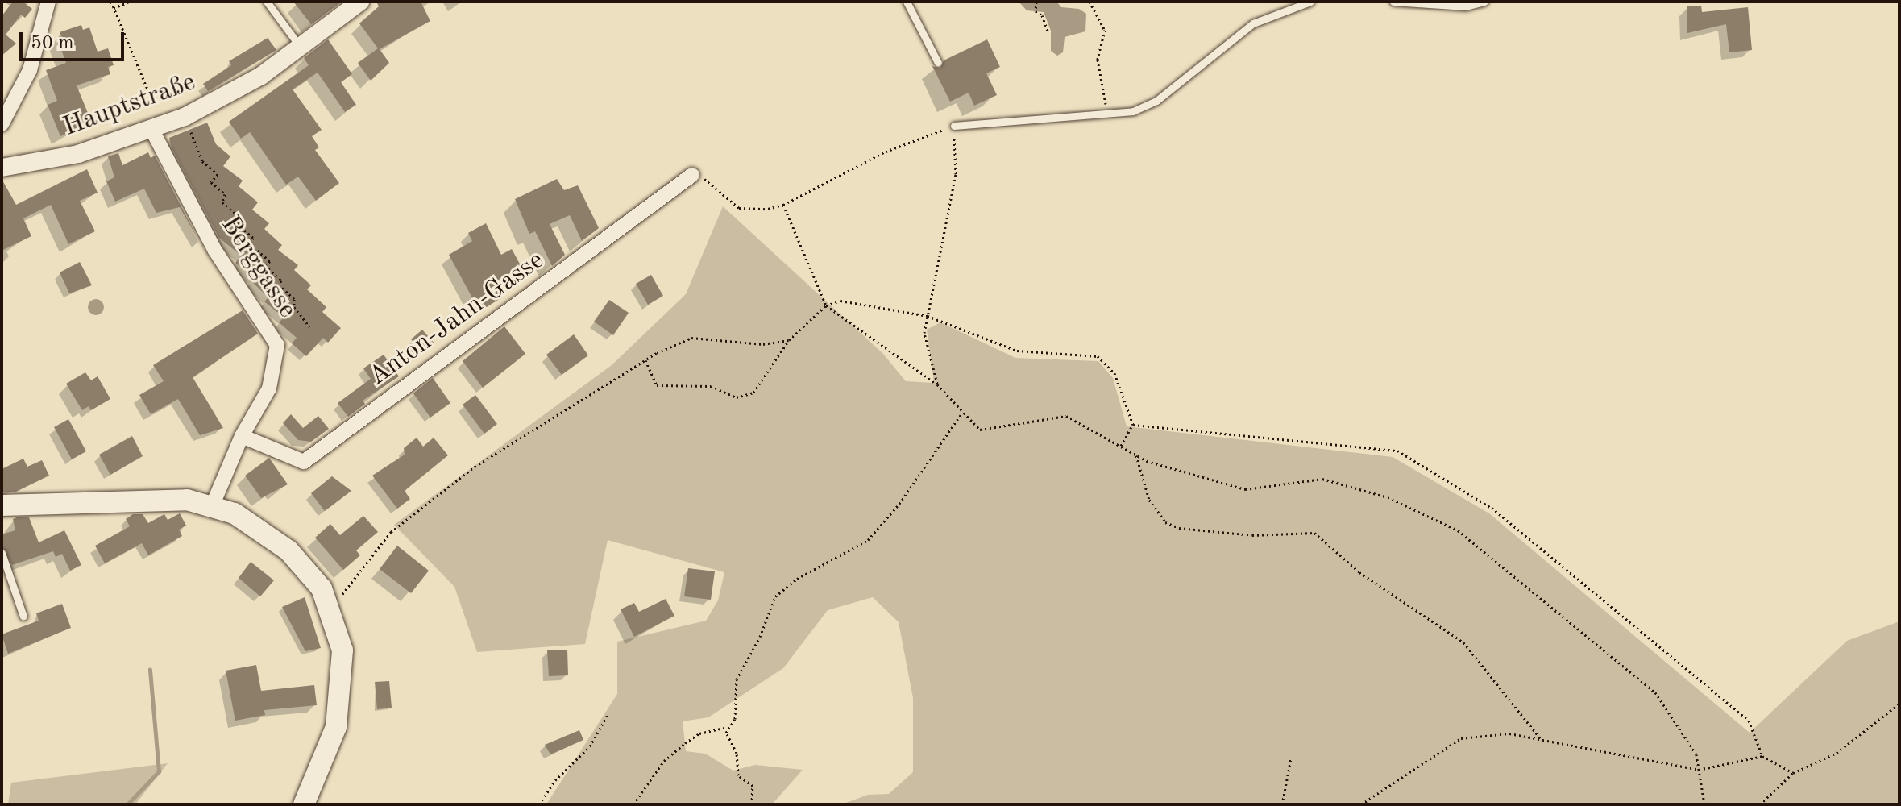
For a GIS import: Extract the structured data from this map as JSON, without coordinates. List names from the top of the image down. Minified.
{"streets":{"street":["Hauptstraße","Berggasse","Anton-Jahn-Gasse"]},"crossings":[["Hauptstraße","Berggasse"],["Berggasse","Anton-Jahn-Gasse"]],"scale_bar":"50 m"}
